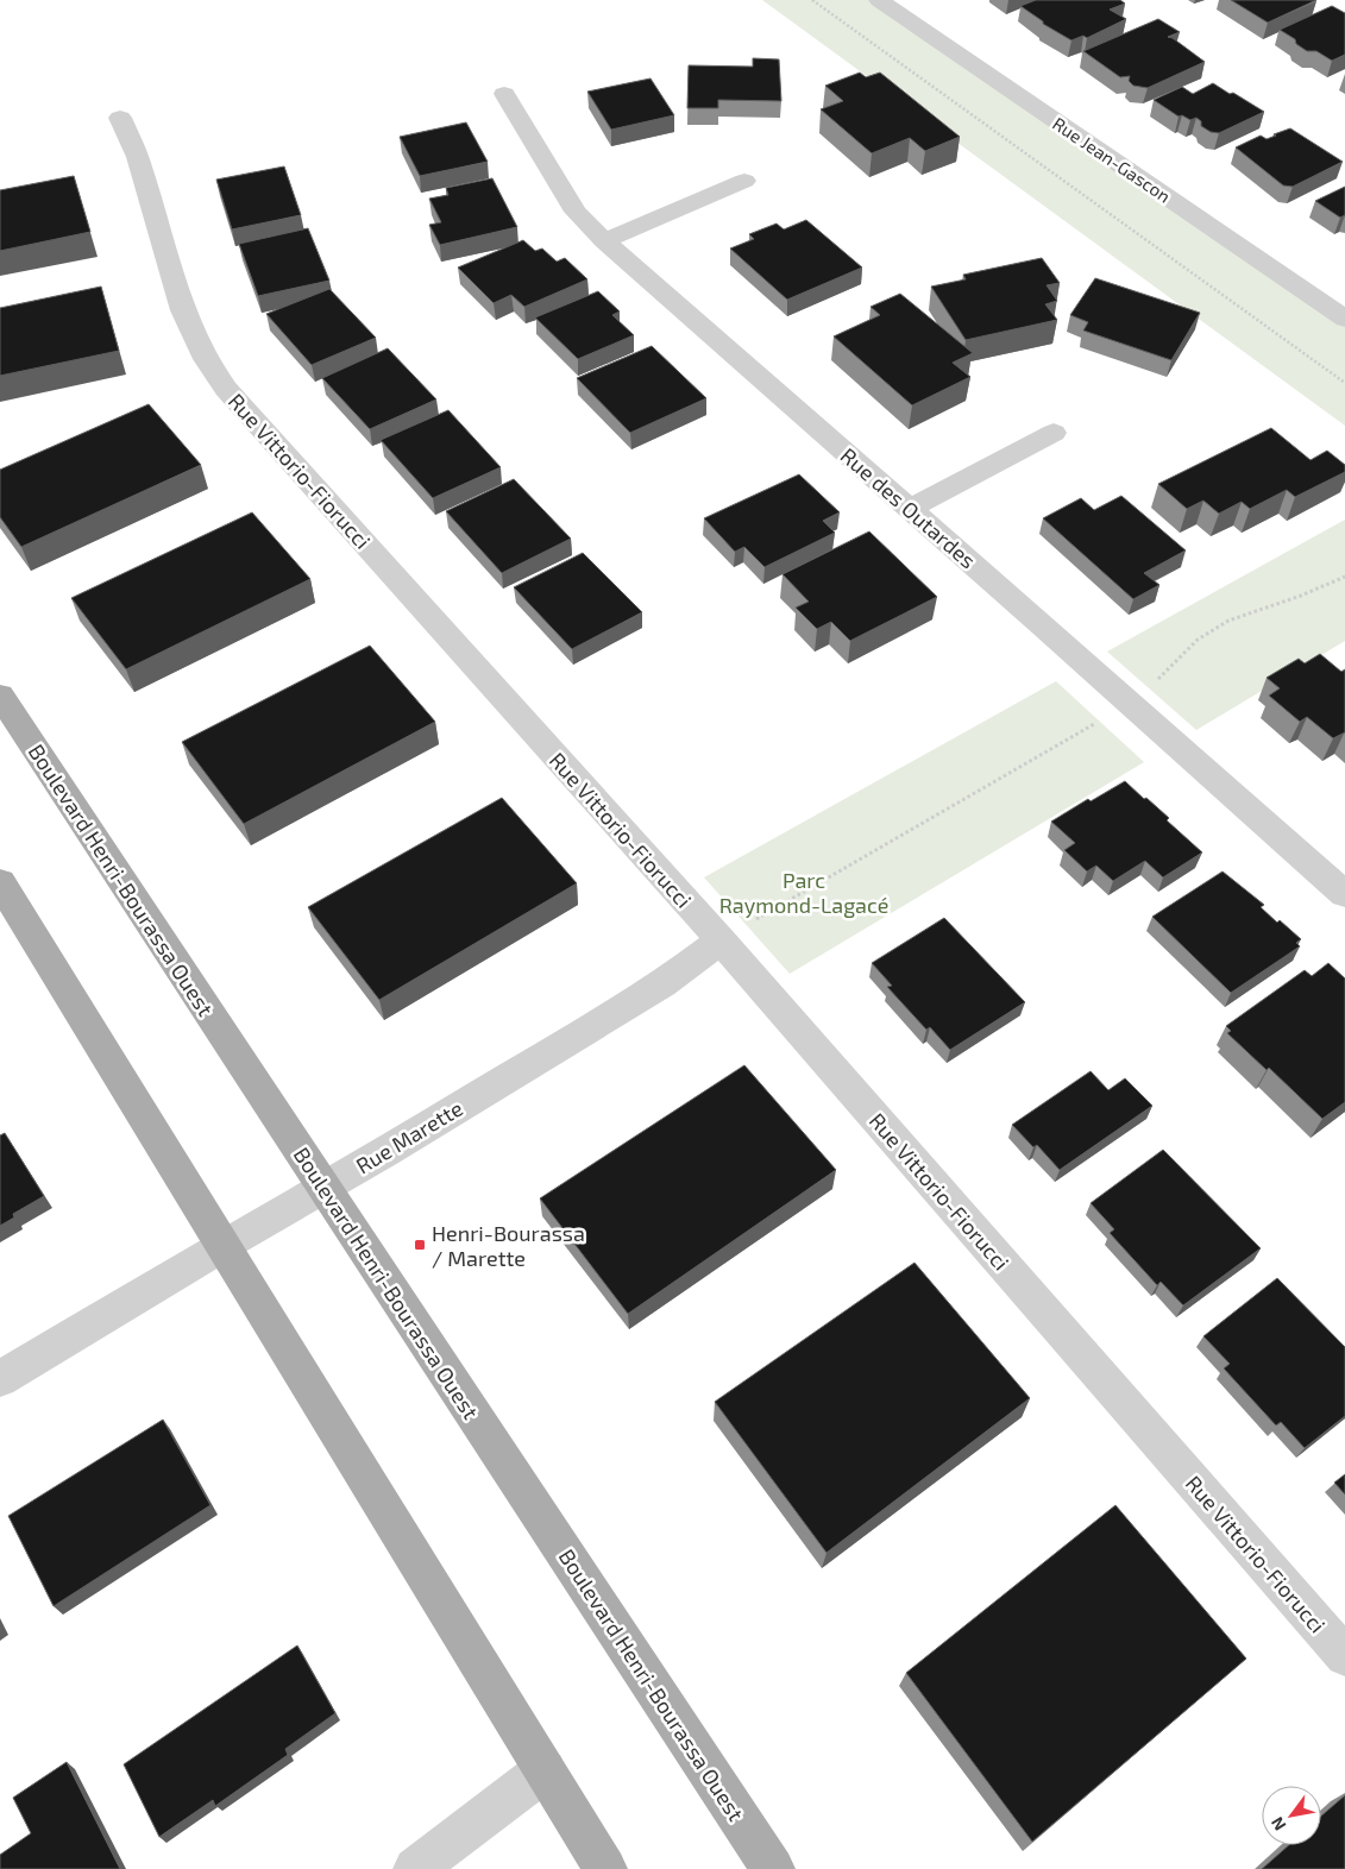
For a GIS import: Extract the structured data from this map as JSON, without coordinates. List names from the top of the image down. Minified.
{"streets":{"main road":["Boulevard Henri-Bourassa Ouest"],"street":["Rue Jean-Gascon","Rue Vittorio-Fiorucci","Rue des Outardes","Rue Marette"]},"crossings":[["Rue Vittorio-Fiorucci","Rue Marette"],["Boulevard Henri-Bourassa Ouest","Rue Marette"]],"parks":["Parc Raymond-Lagacé"],"places":{"transit":["Henri-Bourassa / Marette"]},"north":"bottom left"}
